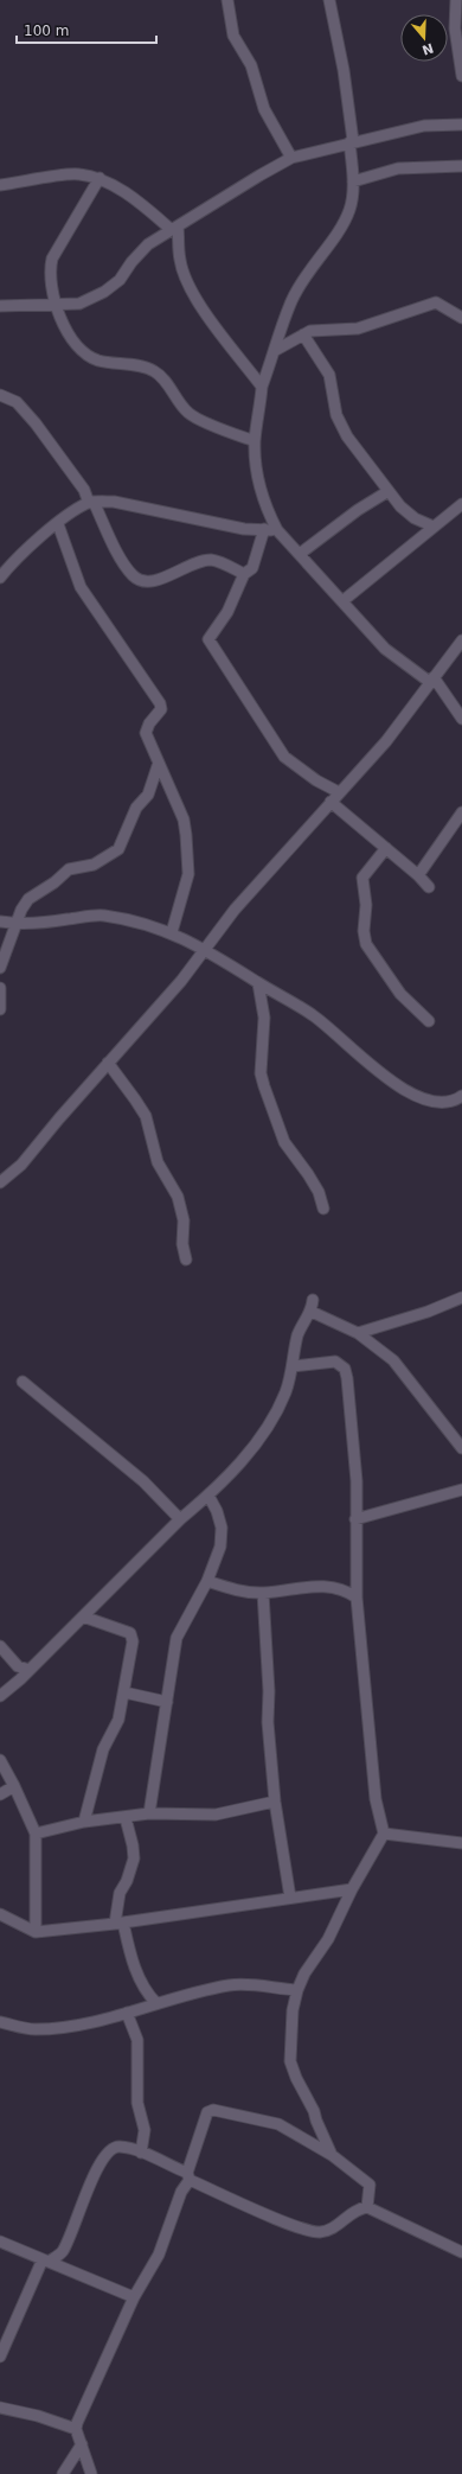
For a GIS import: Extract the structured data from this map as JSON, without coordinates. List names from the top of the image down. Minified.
{"scale_bar":"100 m","north":"bottom"}
